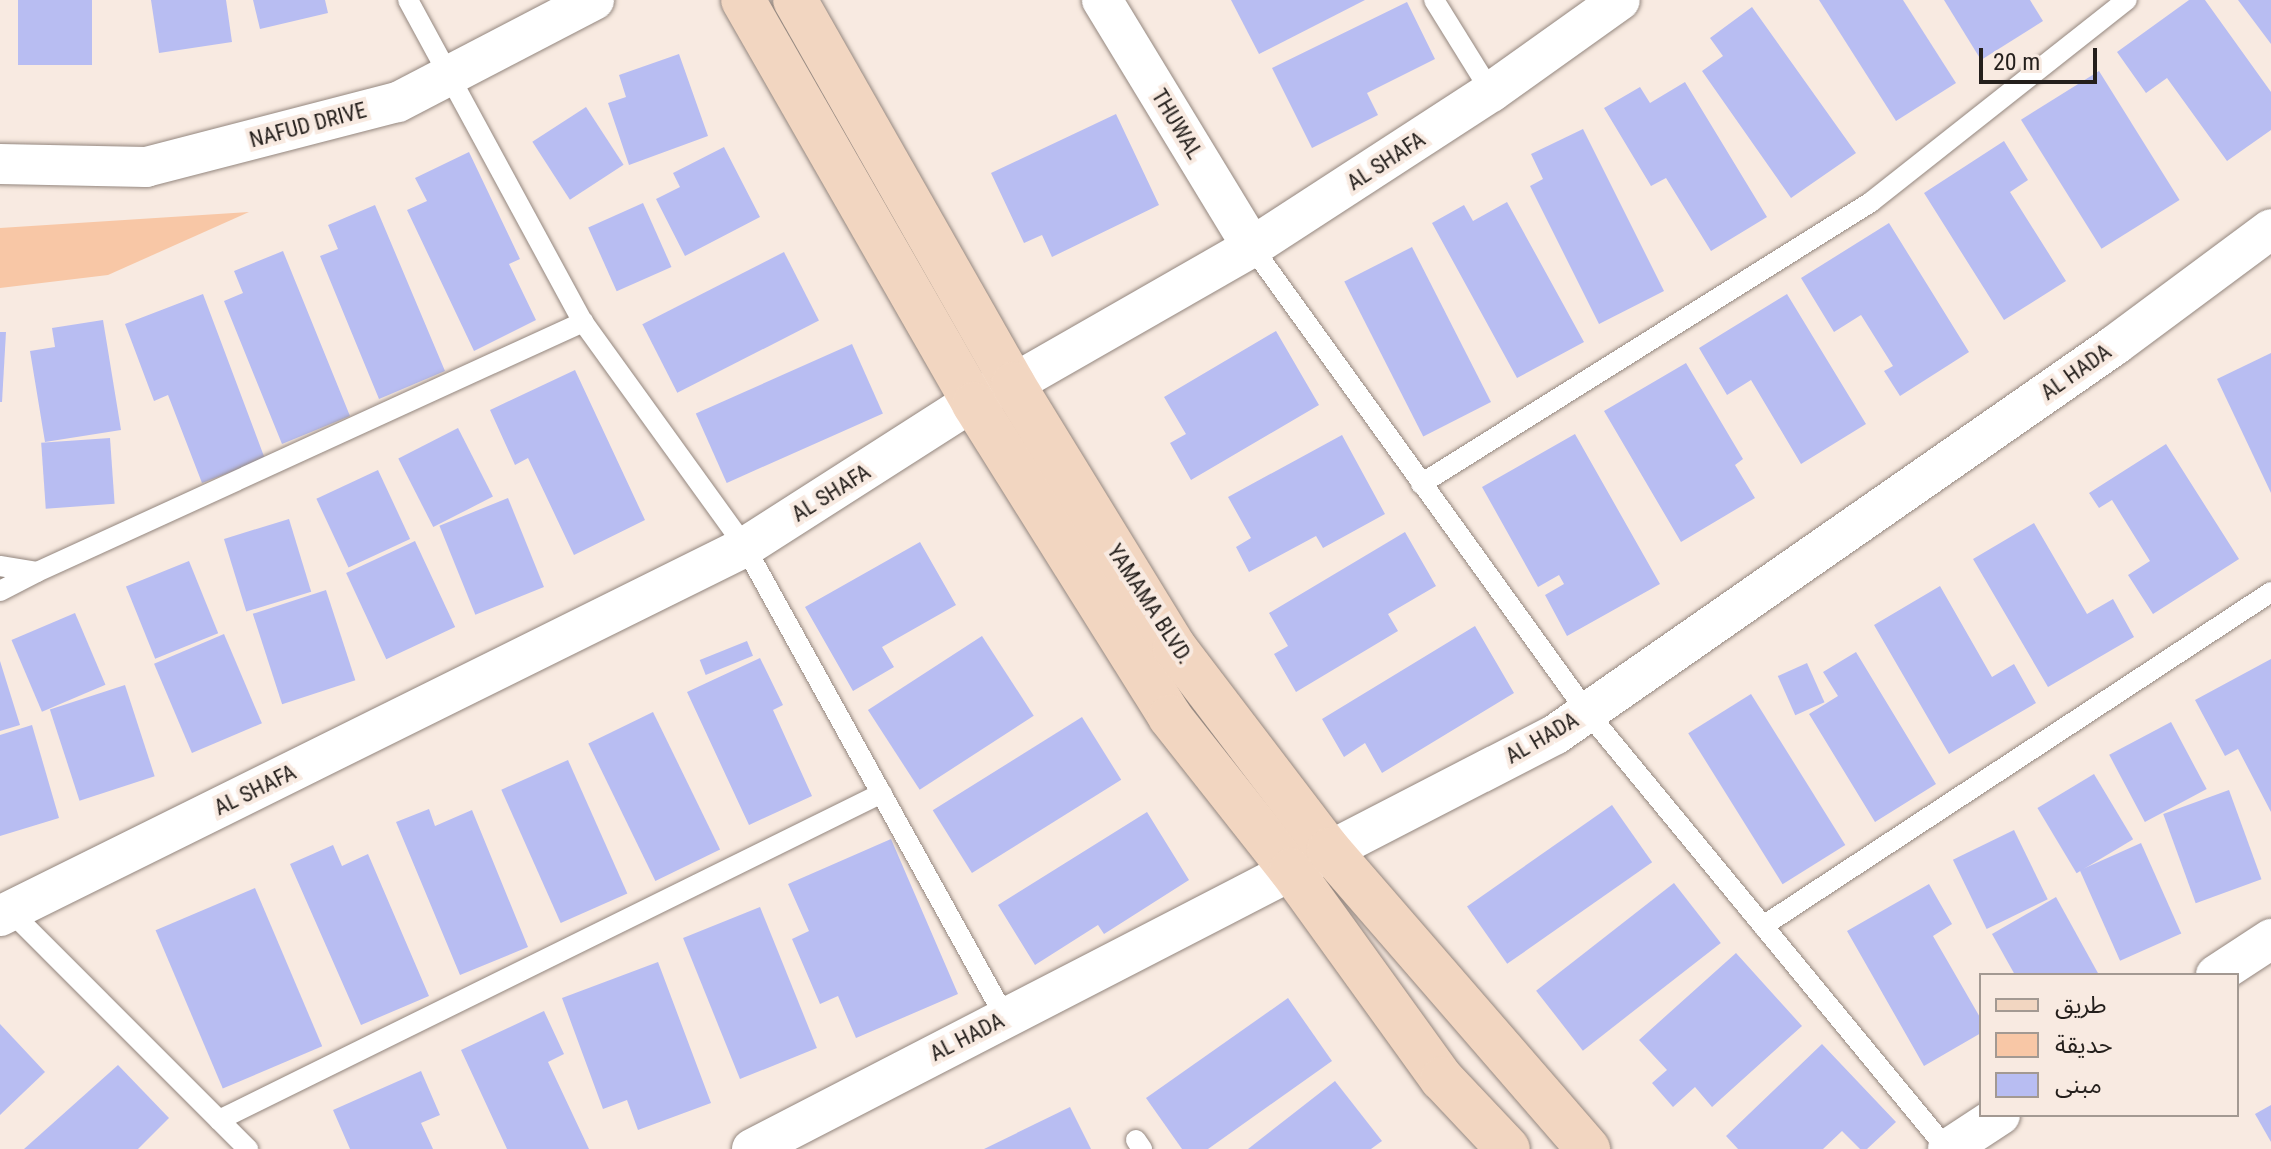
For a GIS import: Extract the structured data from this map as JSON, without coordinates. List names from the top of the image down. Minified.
{"streets":{"main road":["YAMAMA BLVD."],"street":["THUWAL","NAFUD DRIVE","AL SHAFA","AL HADA"]},"crossings":[["THUWAL","AL SHAFA"],["AL SHAFA","YAMAMA BLVD."],["AL HADA","YAMAMA BLVD."]],"legend":["طريق","حديقة","مبنى"],"scale_bar":"20 m"}
